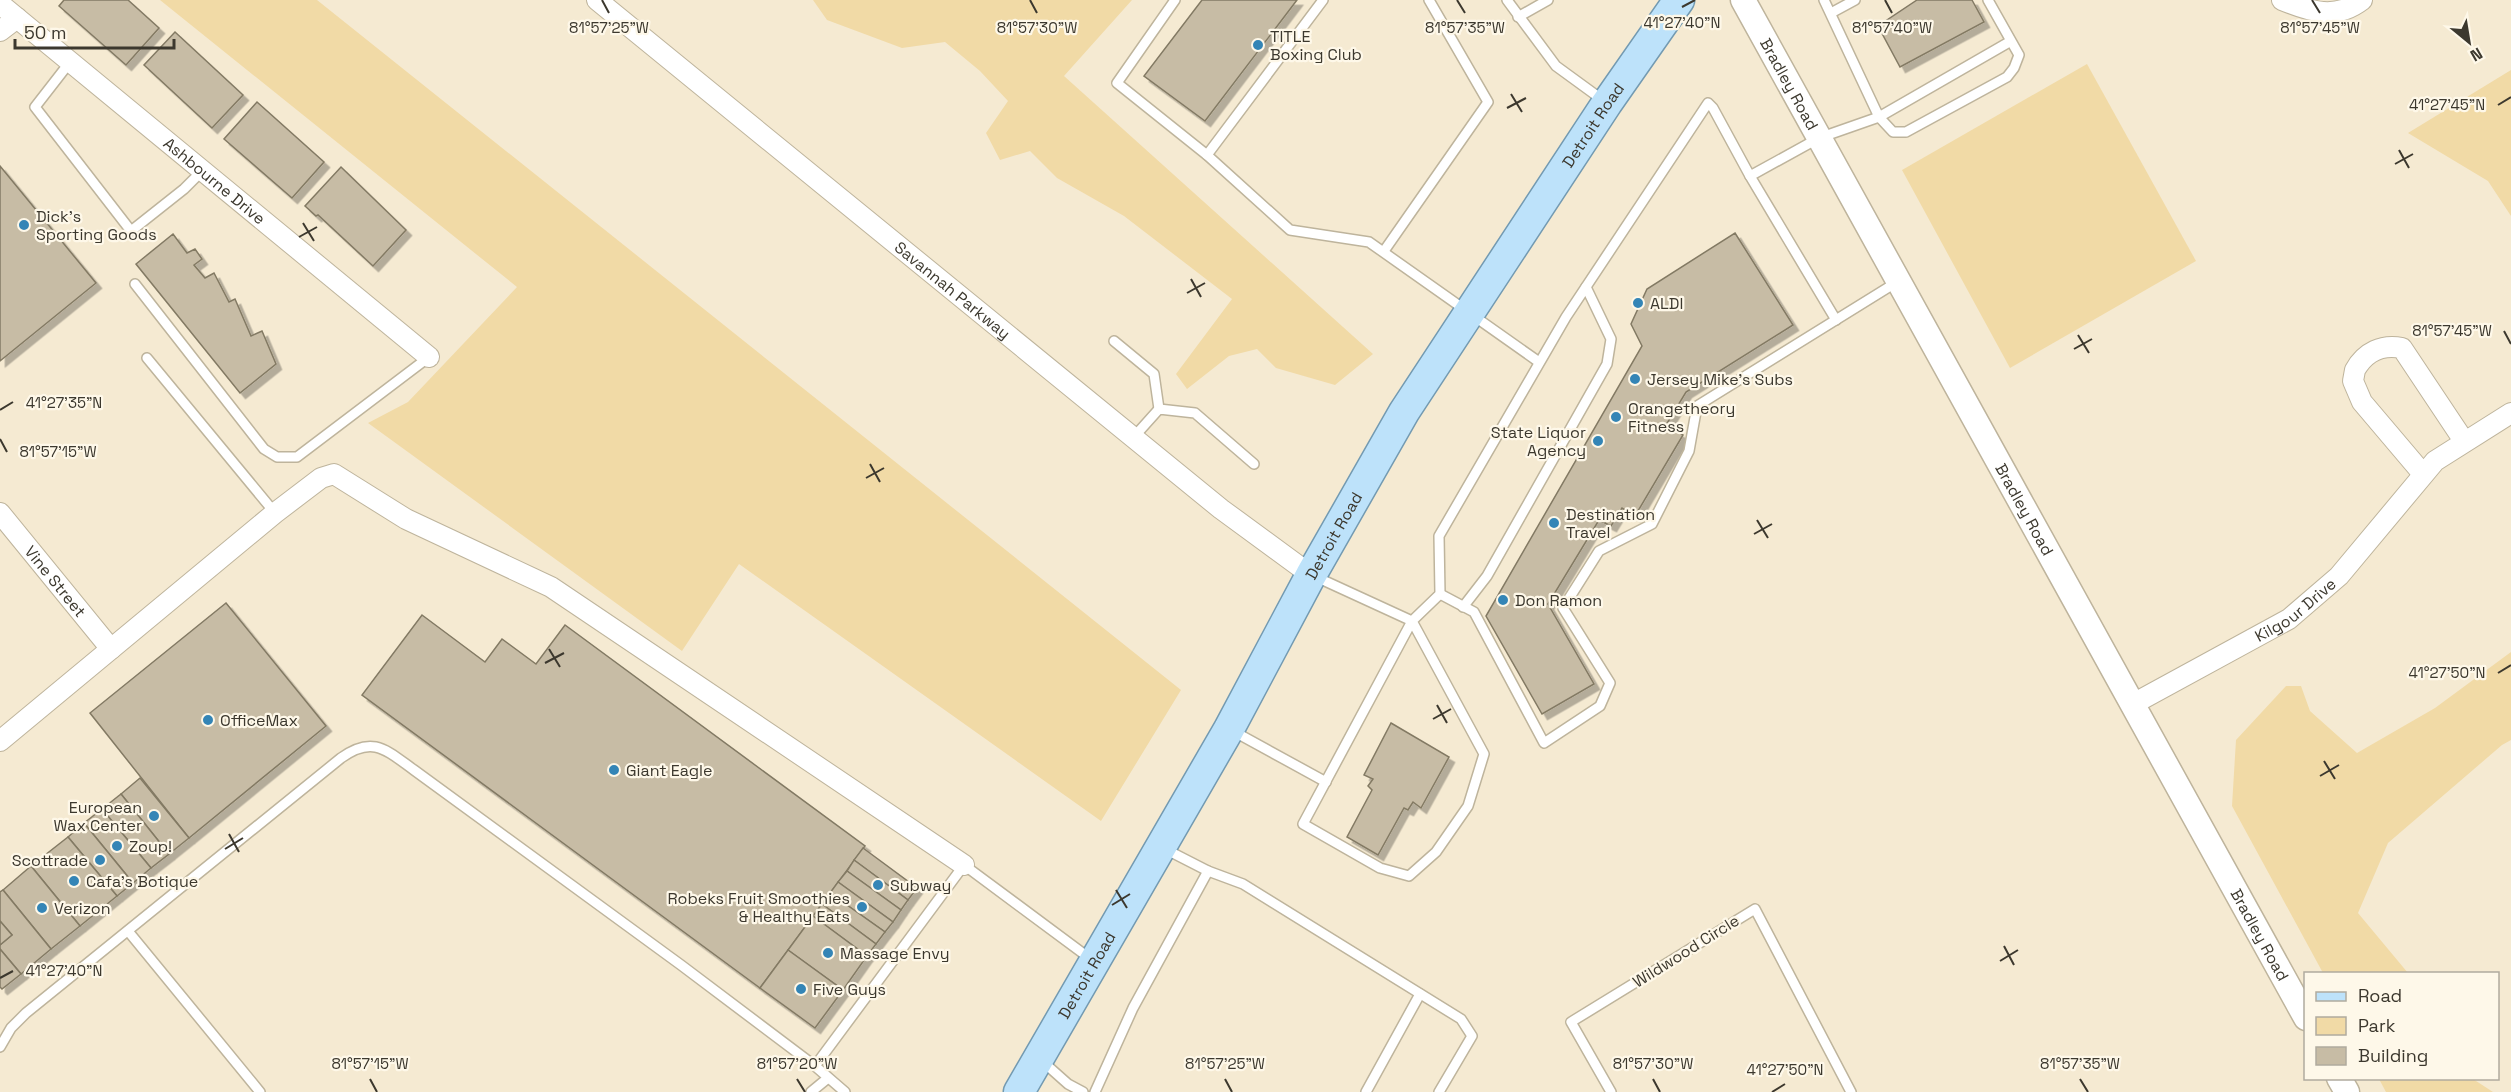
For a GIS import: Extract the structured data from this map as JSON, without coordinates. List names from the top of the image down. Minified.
{"streets":{"main road":["Detroit Road"],"street":["Bradley Road","Ashbourne Drive","Savannah Parkway","Vine Street","Kilgour Drive"],"lane":["Wildwood Circle"]},"crossings":[["Bradley Road","Kilgour Drive"],["Detroit Road","Savannah Parkway"]],"places":["TITLE Boxing Club","Dick's Sporting Goods","ALDI","Jersey Mike's Subs","Orangetheory Fitness","State Liquor Agency","Destination Travel","Don Ramon","OfficeMax","Giant Eagle","European Wax Center","Zoup!","Scottrade","Cafa's Botique","Subway","Robeks Fruit Smoothies & Healthy Eats","Verizon","Massage Envy","Five Guys"],"legend":["Road","Park","Building"],"scale_bar":"50 m","north":"bottom right","coordinates":["41°27'40\"N","81°57'45\"W","81°57'25\"W","81°57'30\"W","81°57'35\"W","81°57'40\"W","41°27'45\"N","41°27'35\"N","81°57'15\"W","41°27'50\"N","81°57'20\"W"]}
